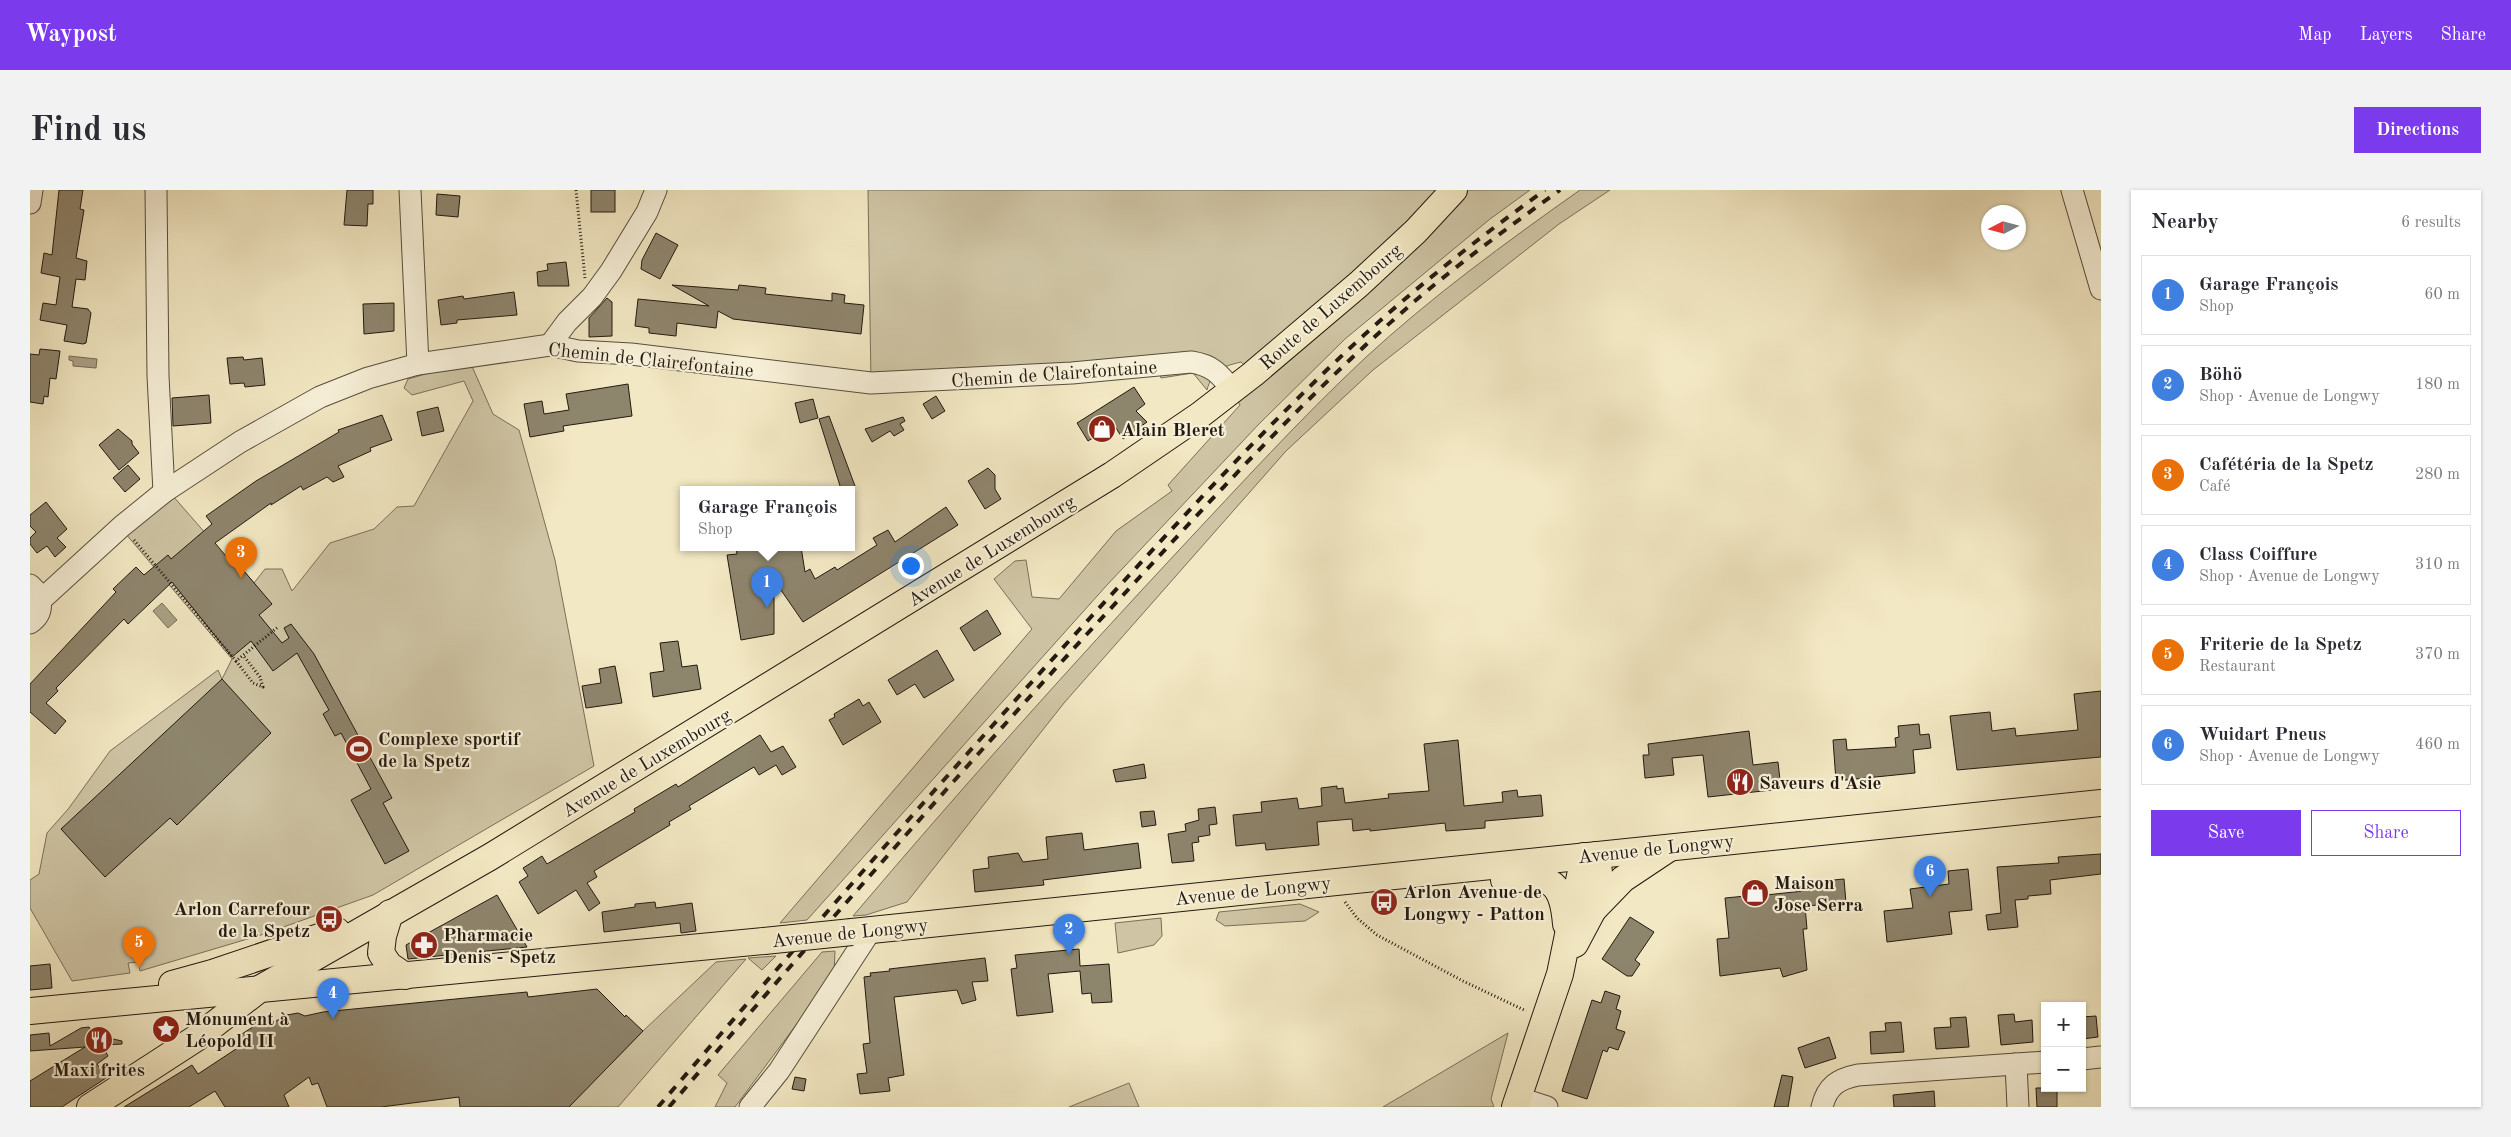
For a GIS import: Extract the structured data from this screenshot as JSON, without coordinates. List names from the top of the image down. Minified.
{"streets":{"main road":["Route de Luxembourg","Avenue de Luxembourg","Avenue de Longwy"],"street":["Chemin de Clairefontaine"]},"crossings":[["Route de Luxembourg","Chemin de Clairefontaine"],["Route de Luxembourg","Avenue de Luxembourg"],["Avenue de Luxembourg","Avenue de Longwy"]],"places":{"shop":["Alain Bleret","Maison Jose Serra"],"sports":["Complexe sportif de la Spetz"],"restaurant":["Saveurs d'Asie","Maxi frites"],"bus stop":["Arlon Avenue de Longwy - Patton","Arlon Carrefour de la Spetz"],"pharmacy":["Pharmacie Denis - Spetz"],"place":["Monument à Léopold II"]},"north":"left","page":{"header":"Waypost","nav":["Map","Layers","Share"],"buttons":["Directions",["Save","Share"]],"title":"Find us","heading":["Nearby","6 results"],"list":[{"mark":"1","name":"Garage François","note":"Shop","value":"60 m"},{"mark":"2","name":"Böhö","note":"Shop · Avenue de Longwy","value":"180 m"},{"mark":"3","name":"Cafétéria de la Spetz","note":"Café","value":"280 m"},{"mark":"4","name":"Class Coiffure","note":"Shop · Avenue de Longwy","value":"310 m"},{"mark":"5","name":"Friterie de la Spetz","note":"Restaurant","value":"370 m"},{"mark":"6","name":"Wuidart Pneus","note":"Shop · Avenue de Longwy","value":"460 m"}],"popup":["Garage François","Shop"],"pins":["3","1","6","2","5","4"],"map_buttons":["+","−"]}}
